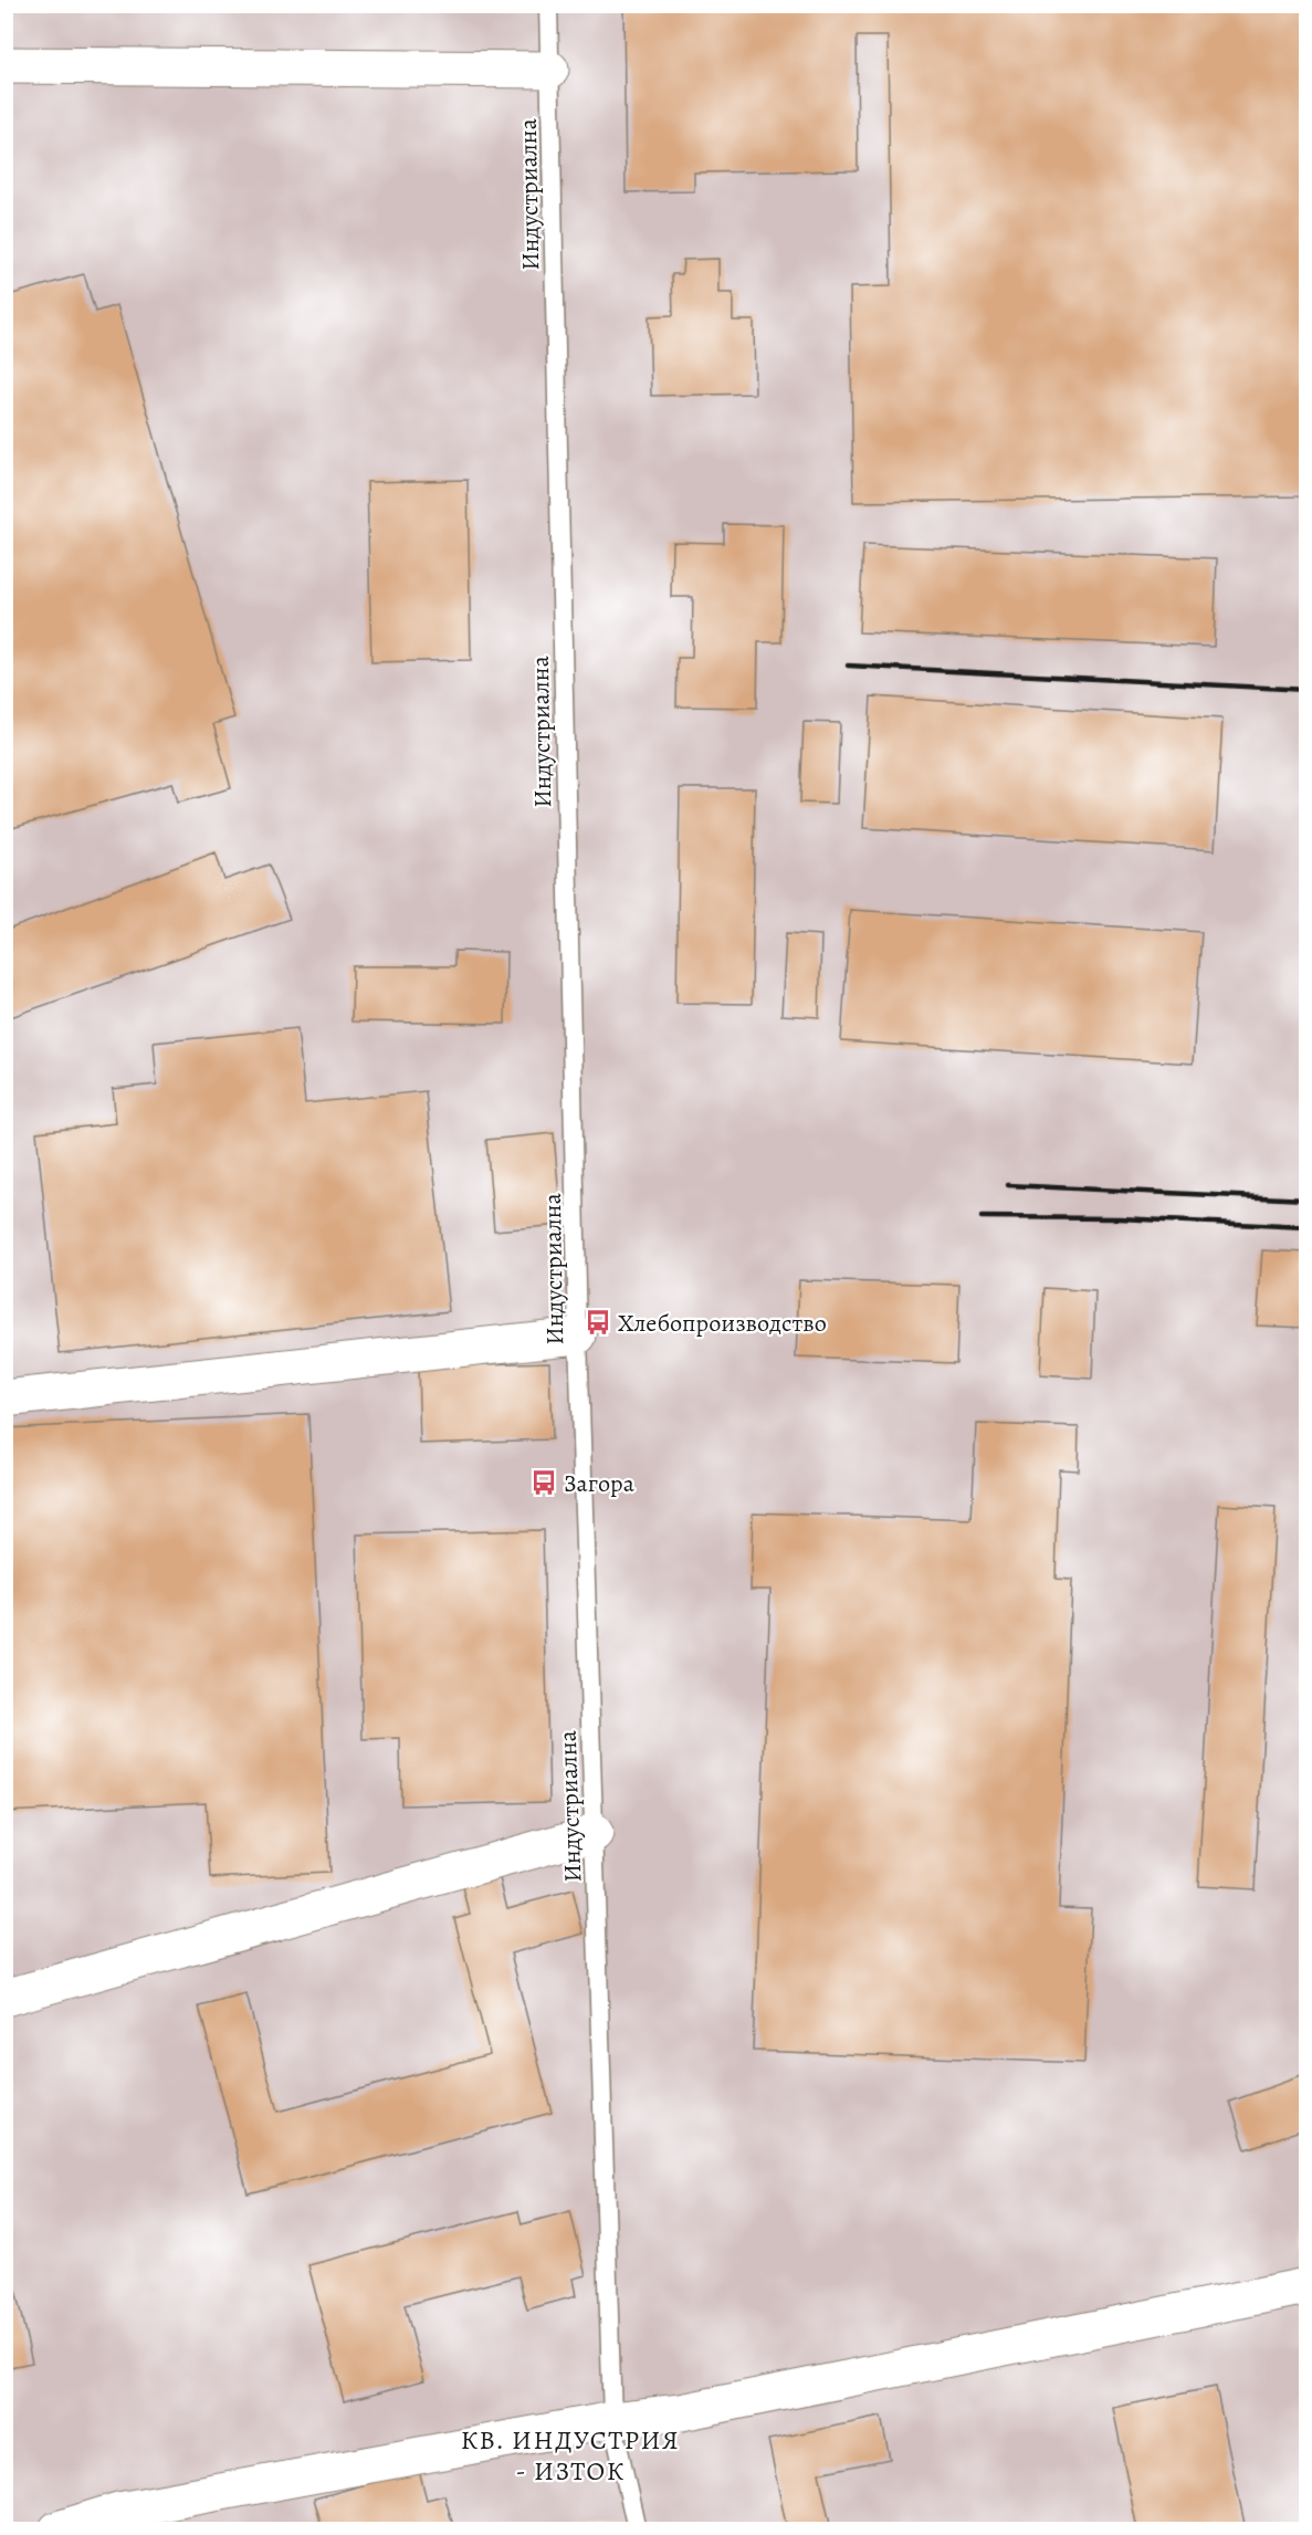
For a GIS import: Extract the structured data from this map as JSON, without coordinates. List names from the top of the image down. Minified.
{"streets":{"lane":["Индустриална"]},"districts":["КВ. ИНДУСТРИЯ - ИЗТОК"],"places":{"bus stop":["Хлебопроизводство","Загора"]}}
